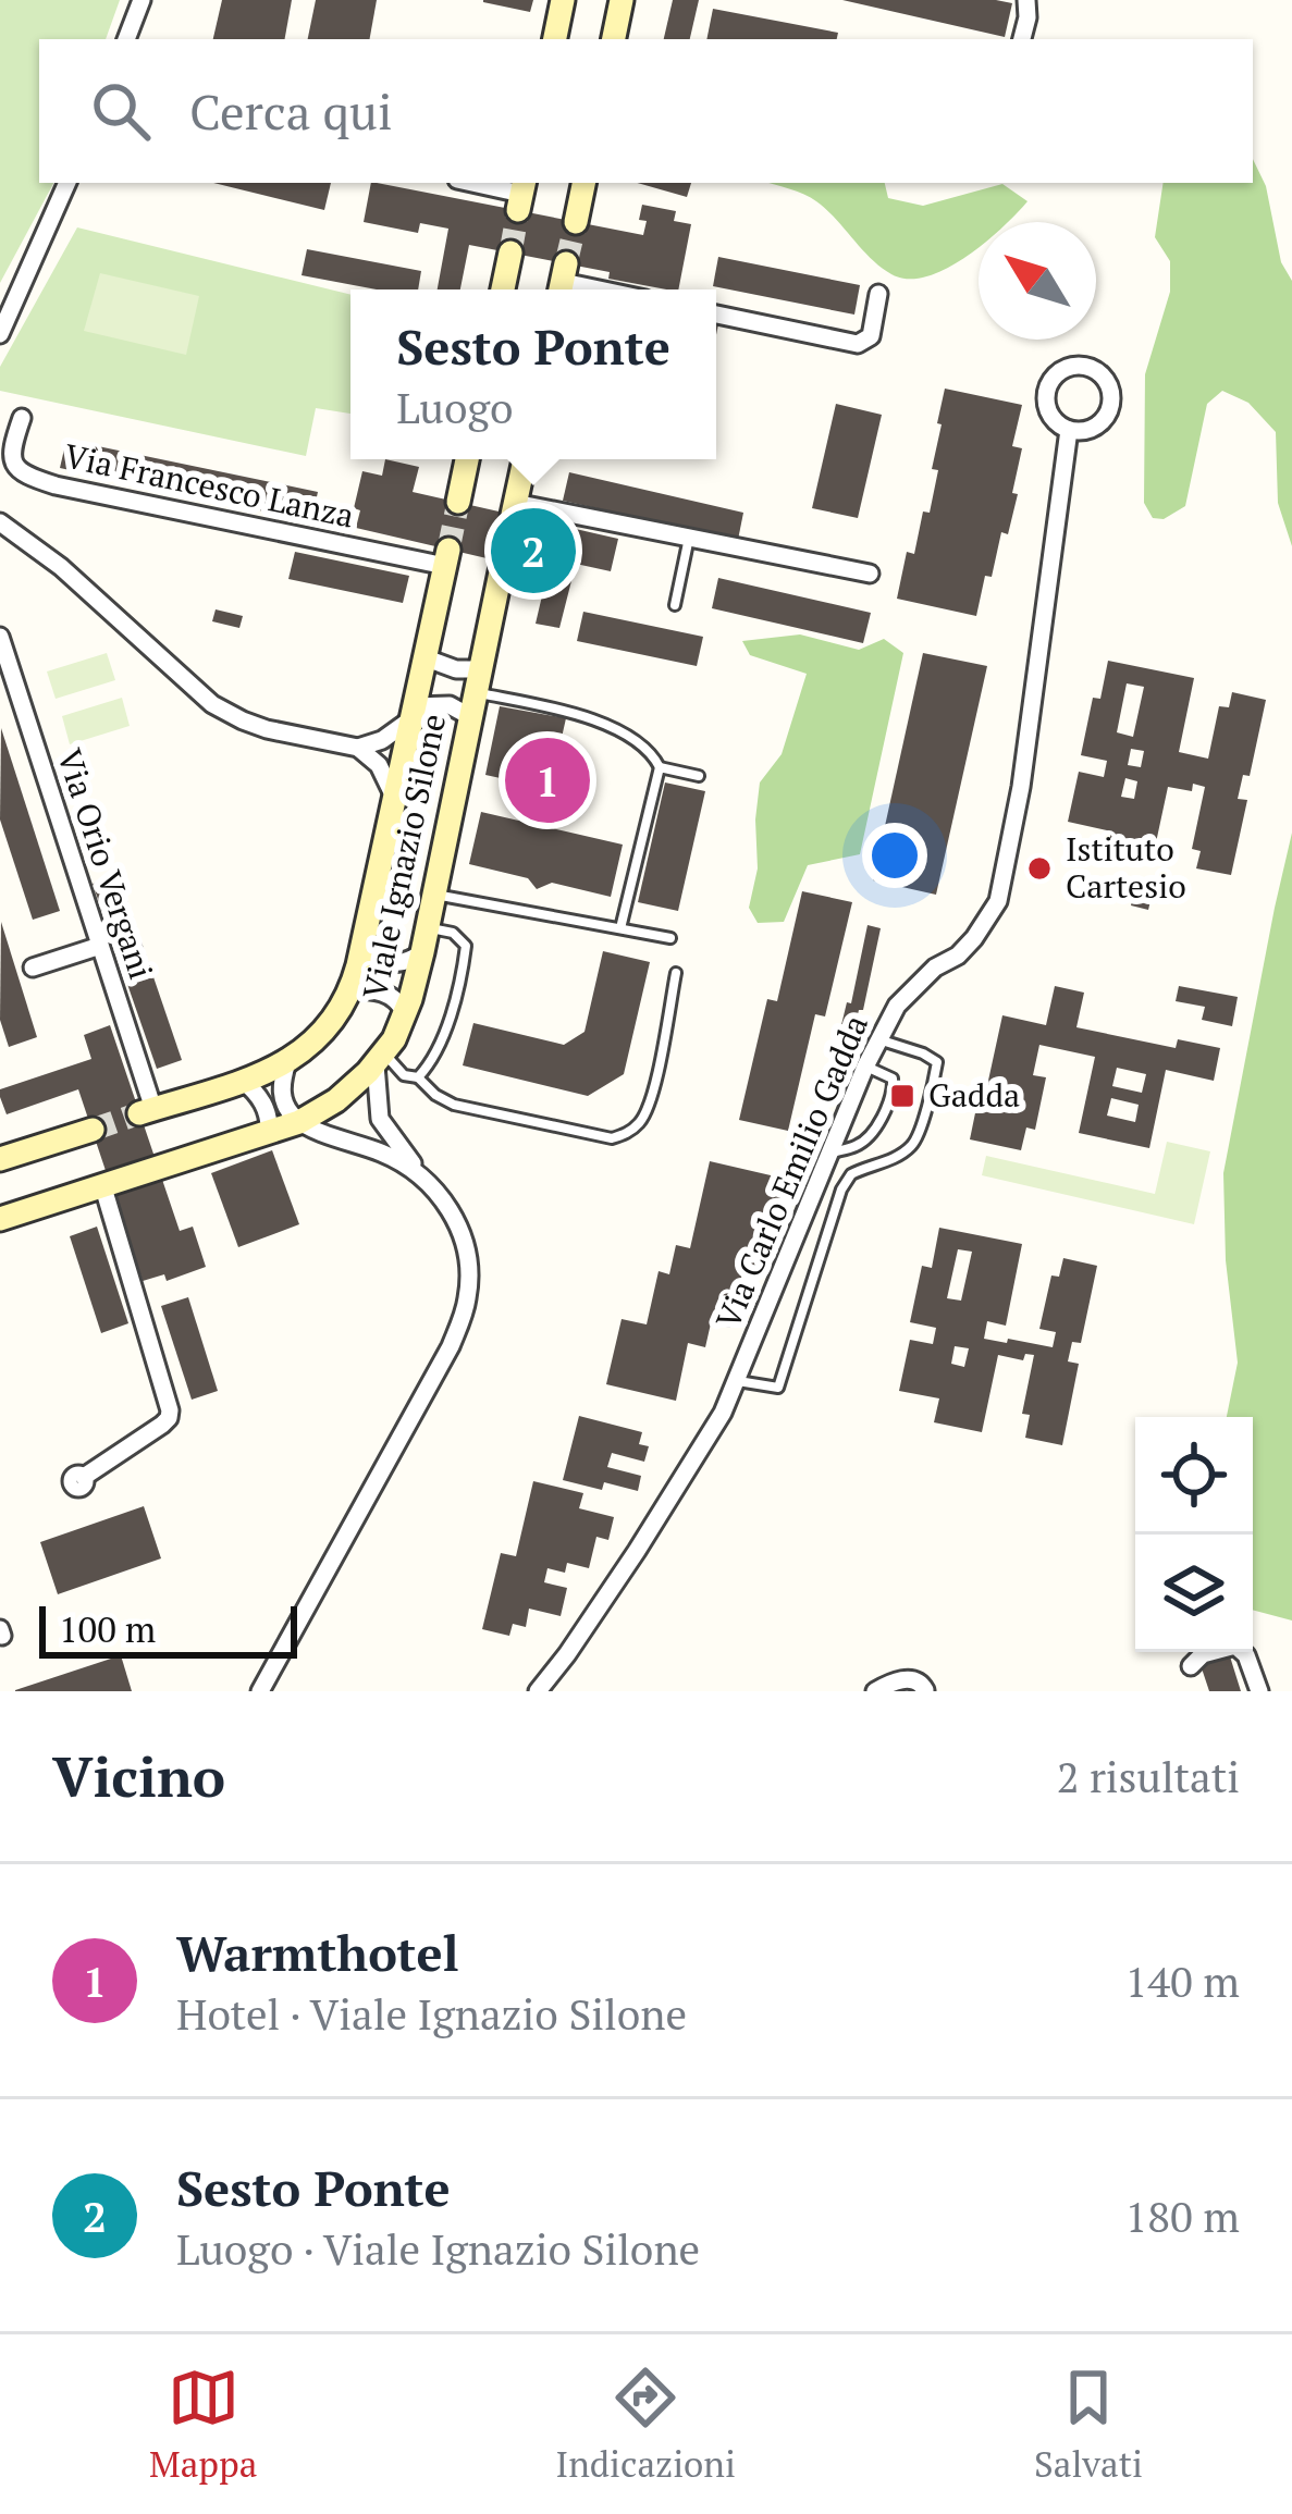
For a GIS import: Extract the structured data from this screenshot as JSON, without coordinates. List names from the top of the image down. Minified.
{"streets":{"street":["Via Francesco Lanza","Viale Ignazio Silone","Via Orio Vergani","Via Carlo Emilio Gadda"]},"crossings":[["Via Francesco Lanza","Viale Ignazio Silone"],["Viale Ignazio Silone","Via Orio Vergani"]],"places":{"other":["Istituto Cartesio"],"transit":["Gadda"]},"scale_bar":"100 m","north":"top left","page":{"search":"Cerca qui","popup":["Sesto Ponte","Luogo"],"pins":["2","1"],"scale":"100 m","heading":["Vicino","2 risultati"],"list":[{"mark":"1","name":"Warmthotel","note":"Hotel · Viale Ignazio Silone","value":"140 m"},{"mark":"2","name":"Sesto Ponte","note":"Luogo · Viale Ignazio Silone","value":"180 m"}],"nav":["Mappa","Indicazioni","Salvati"]}}
